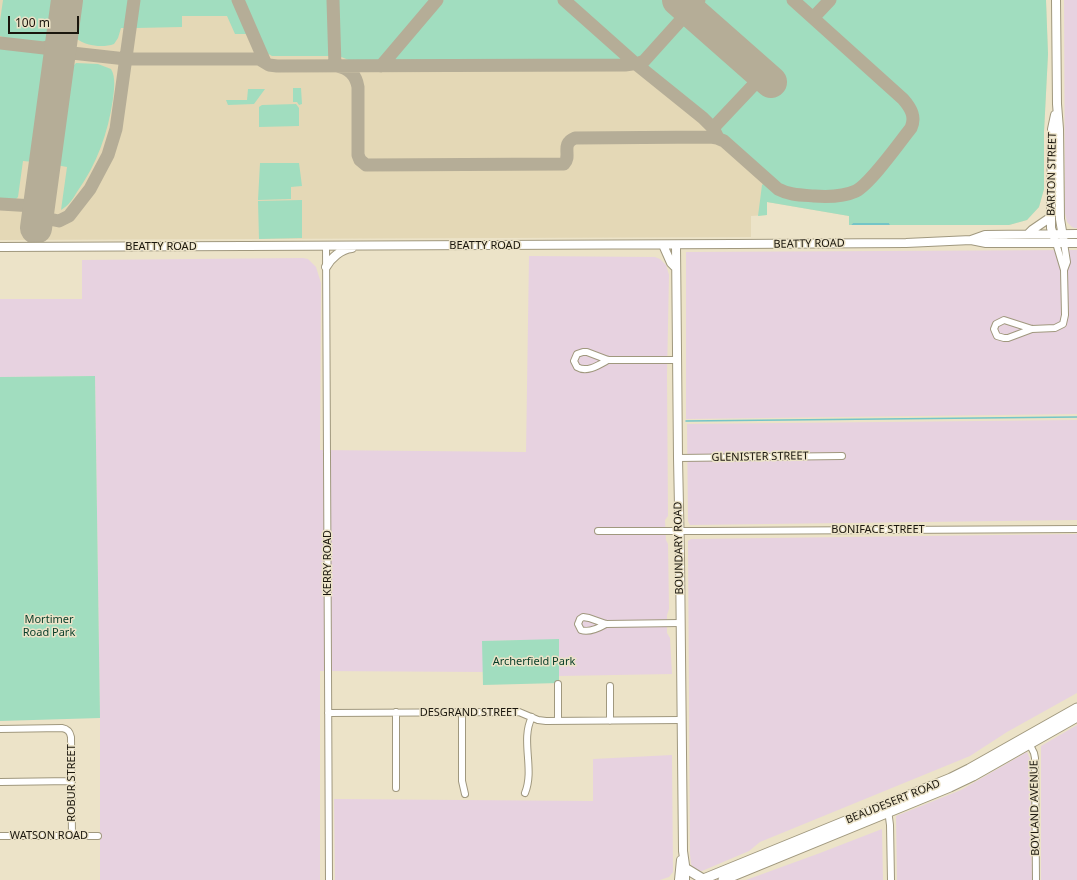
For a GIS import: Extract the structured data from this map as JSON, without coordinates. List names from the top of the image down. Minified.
{"streets":{"highway":["BEAUDESERT ROAD"],"main road":["BARTON STREET","BEATTY ROAD","BOUNDARY ROAD"],"street":["GLENISTER STREET","BONIFACE STREET","KERRY ROAD","DESGRAND STREET","ROBUR STREET","BOYLAND AVENUE","WATSON ROAD"]},"crossings":[["BARTON STREET","BEATTY ROAD"],["BEATTY ROAD","BOUNDARY ROAD"],["BEATTY ROAD","KERRY ROAD"],["GLENISTER STREET","BOUNDARY ROAD"],["BONIFACE STREET","BOUNDARY ROAD"],["BOUNDARY ROAD","DESGRAND STREET"],["KERRY ROAD","DESGRAND STREET"],["ROBUR STREET","WATSON ROAD"],["BEAUDESERT ROAD","BOYLAND AVENUE"]],"parks":["Mortimer Road Park","Archerfield Park"],"scale_bar":"100 m"}
